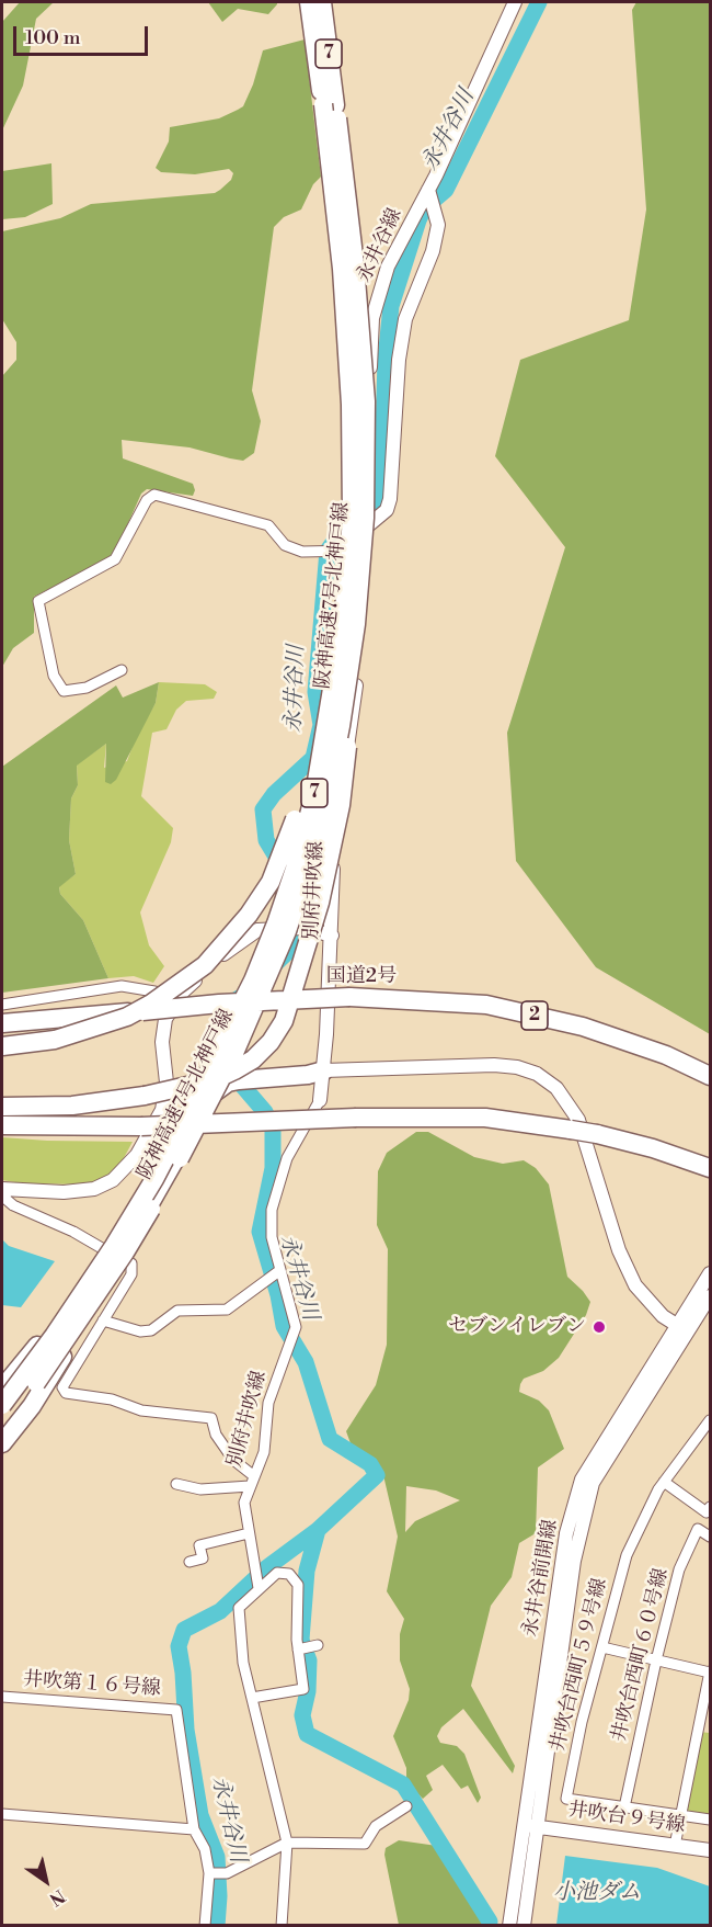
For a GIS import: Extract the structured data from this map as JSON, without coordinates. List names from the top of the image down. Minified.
{"streets":{"highway":["7","阪神高速7号北神戸線","国道2号","2"],"street":["永井谷線","別府井吹線","永井谷前開線","井吹台西町６０号線","井吹台西町５９号線","井吹第１６号線","井吹台９号線"]},"crossings":[["永井谷線","別府井吹線"],["永井谷前開線","井吹台９号線"],["井吹台西町６０号線","井吹台西町５９号線"]],"water":["永井谷川","小池ダム"],"places":["セブンイレブン"],"scale_bar":"100 m","north":"bottom right"}
